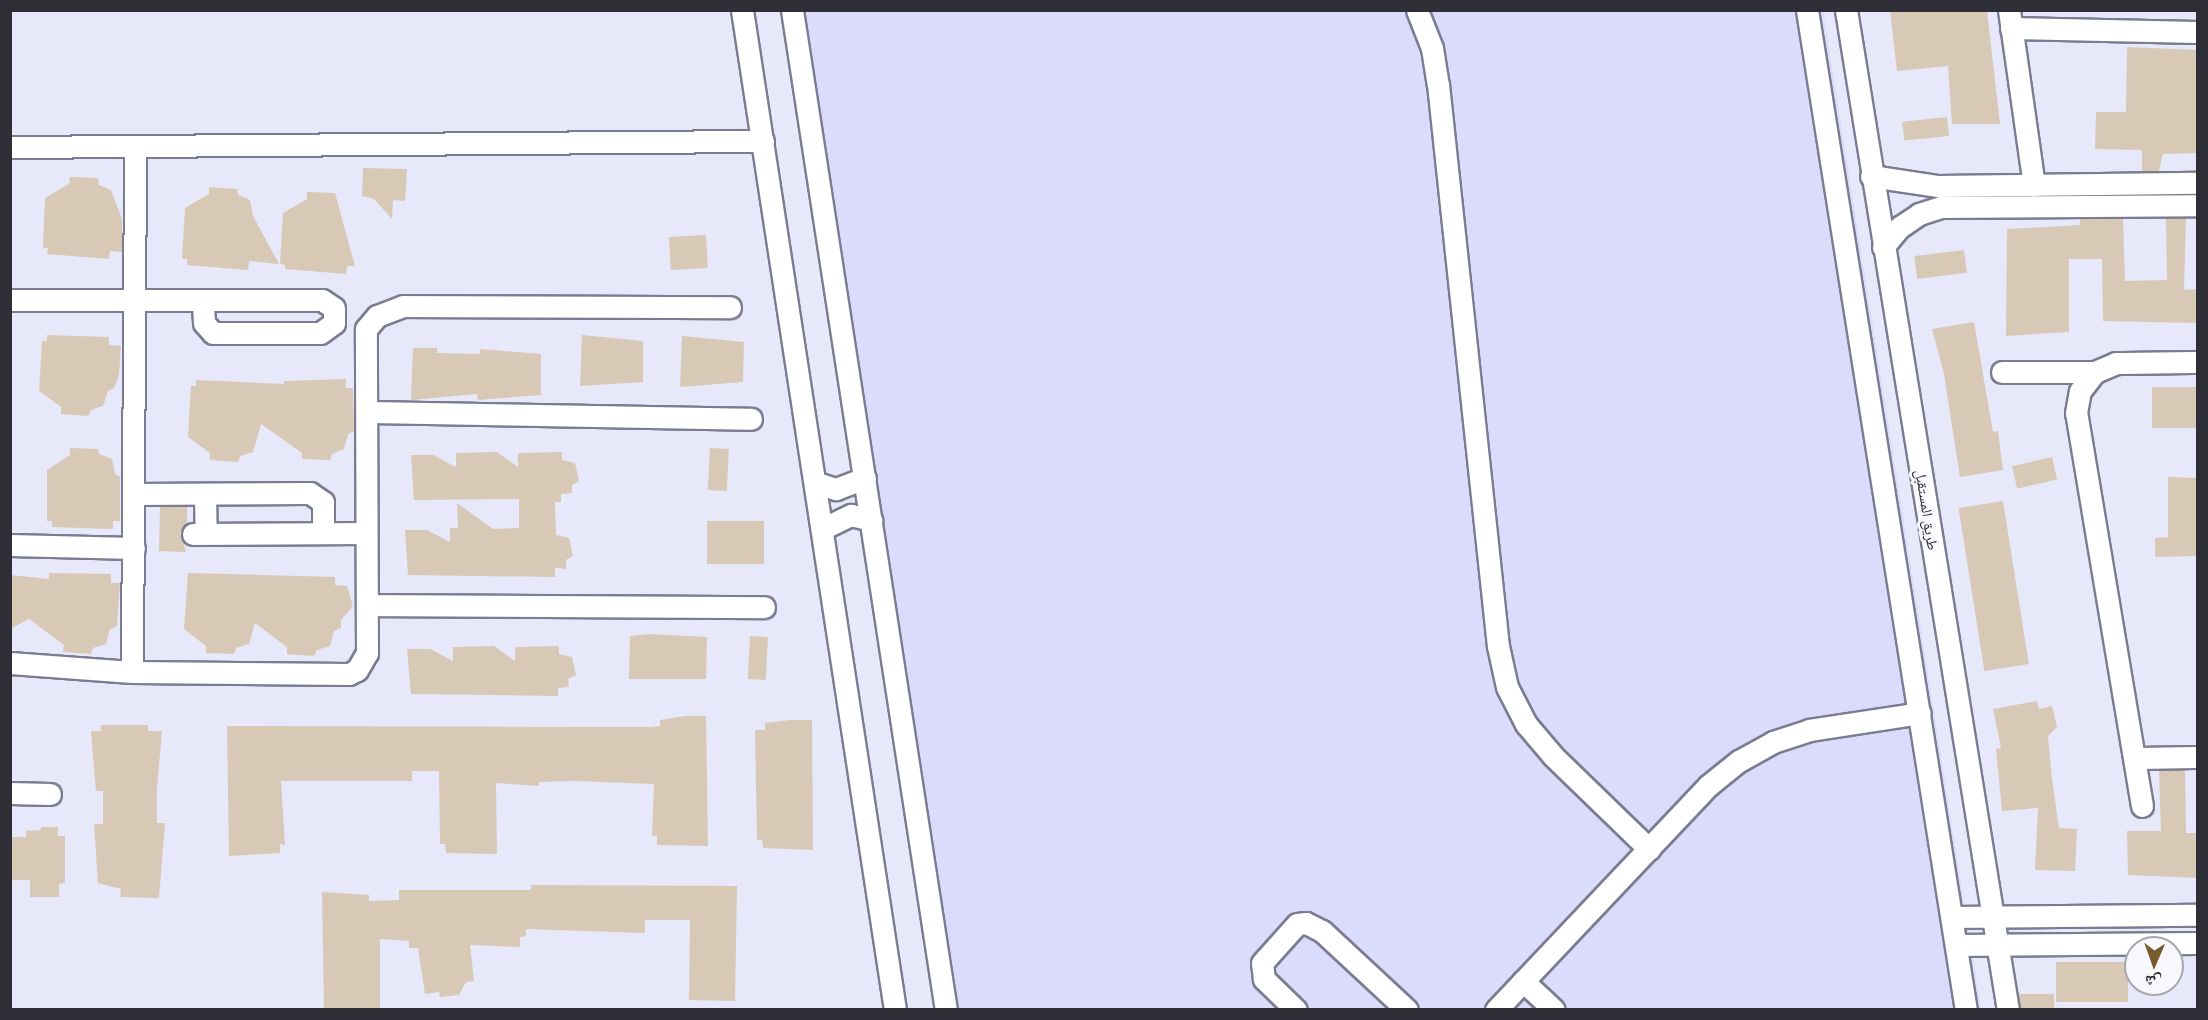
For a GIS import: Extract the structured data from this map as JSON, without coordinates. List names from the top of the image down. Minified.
{"streets":{"street":["طريق المستقبل"]},"north":"bottom"}
